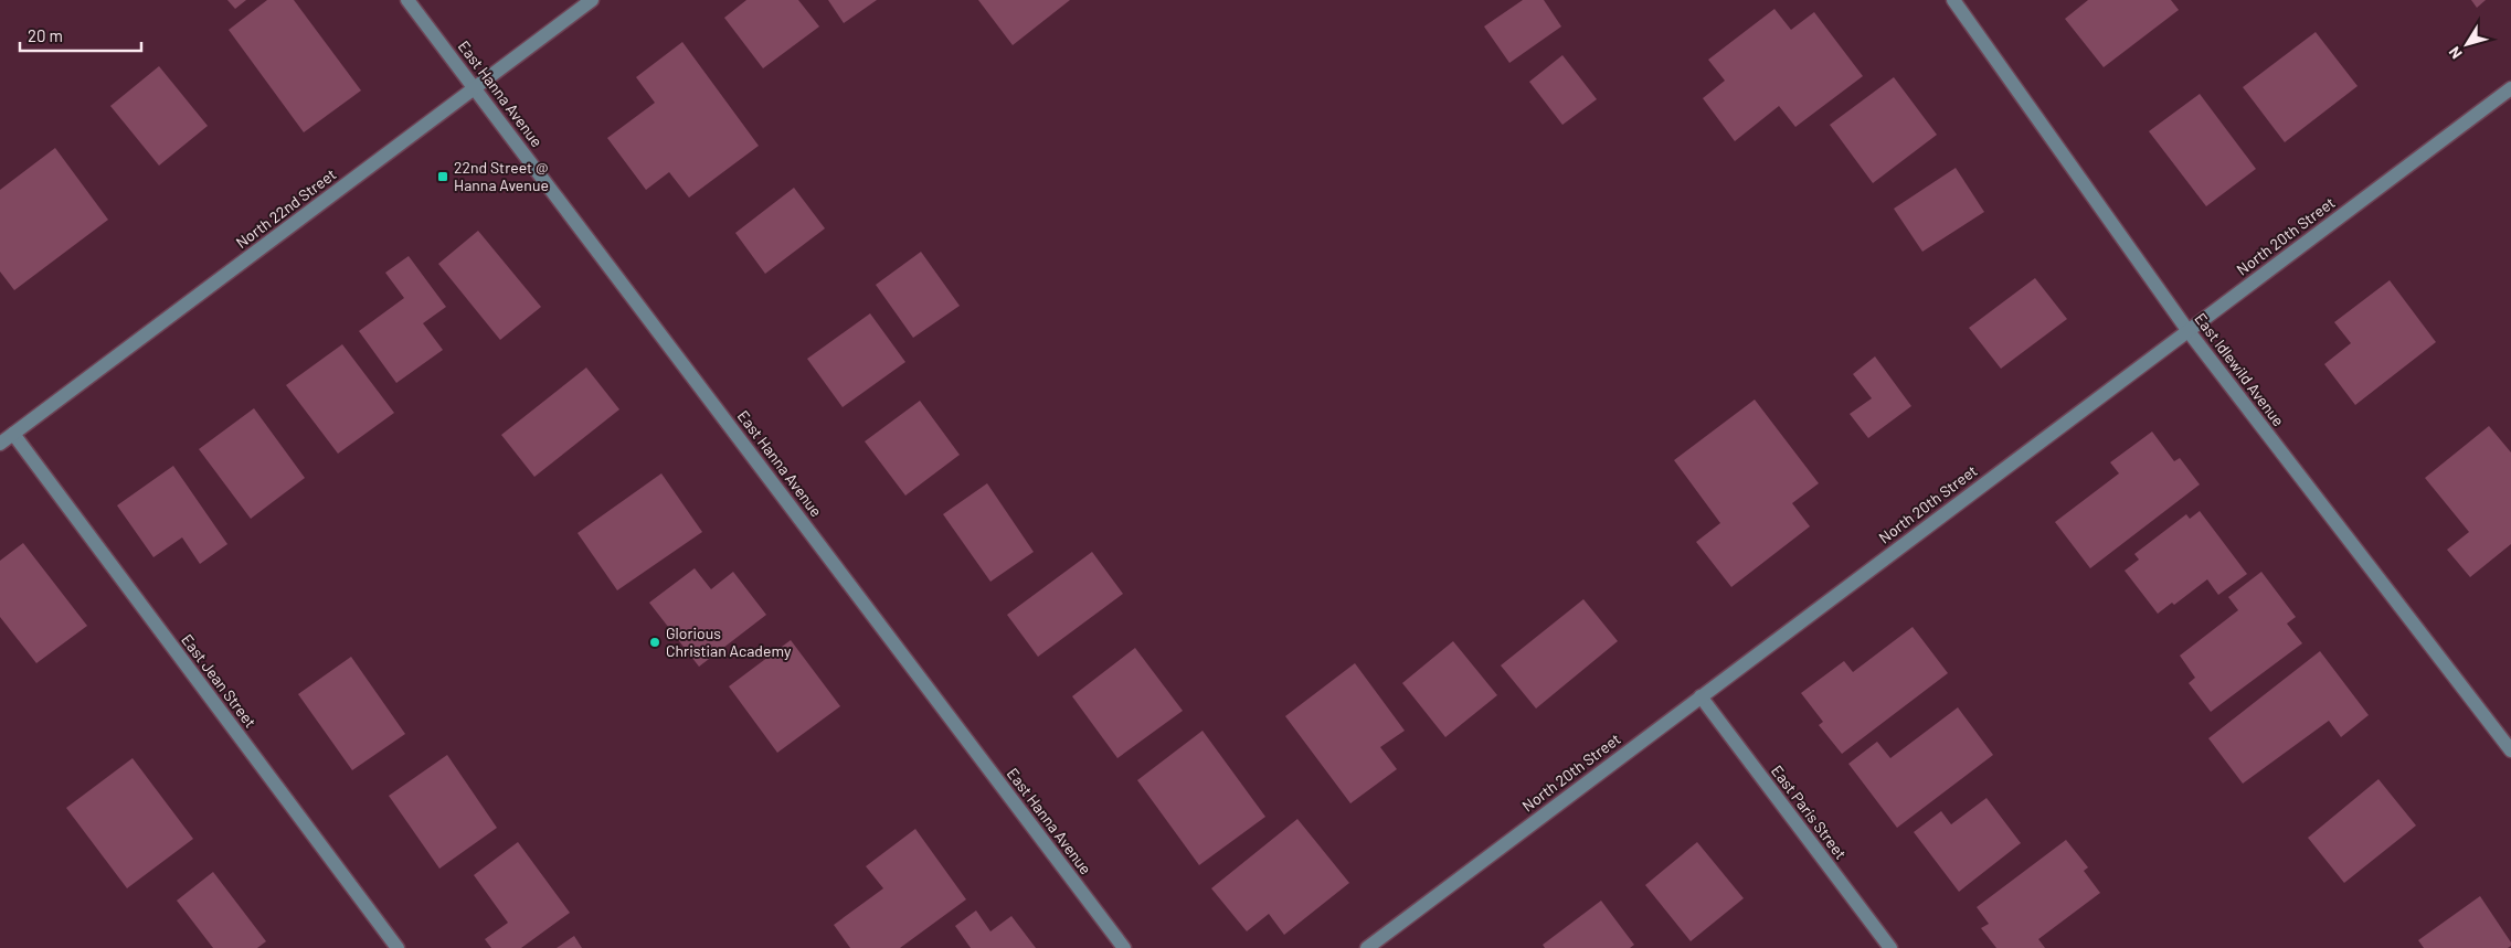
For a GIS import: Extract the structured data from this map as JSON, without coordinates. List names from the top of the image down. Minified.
{"streets":{"street":["East Hanna Avenue","North 22nd Street","North 20th Street","East Idlewild Avenue","East Jean Street","East Paris Street"]},"crossings":[["East Hanna Avenue","North 22nd Street"],["North 22nd Street","East Jean Street"],["North 20th Street","East Idlewild Avenue"],["North 20th Street","East Paris Street"]],"places":{"transit":["22nd Street @ Hanna Avenue"],"other":["Glorious Christian Academy"]},"scale_bar":"20 m","north":"bottom left"}
